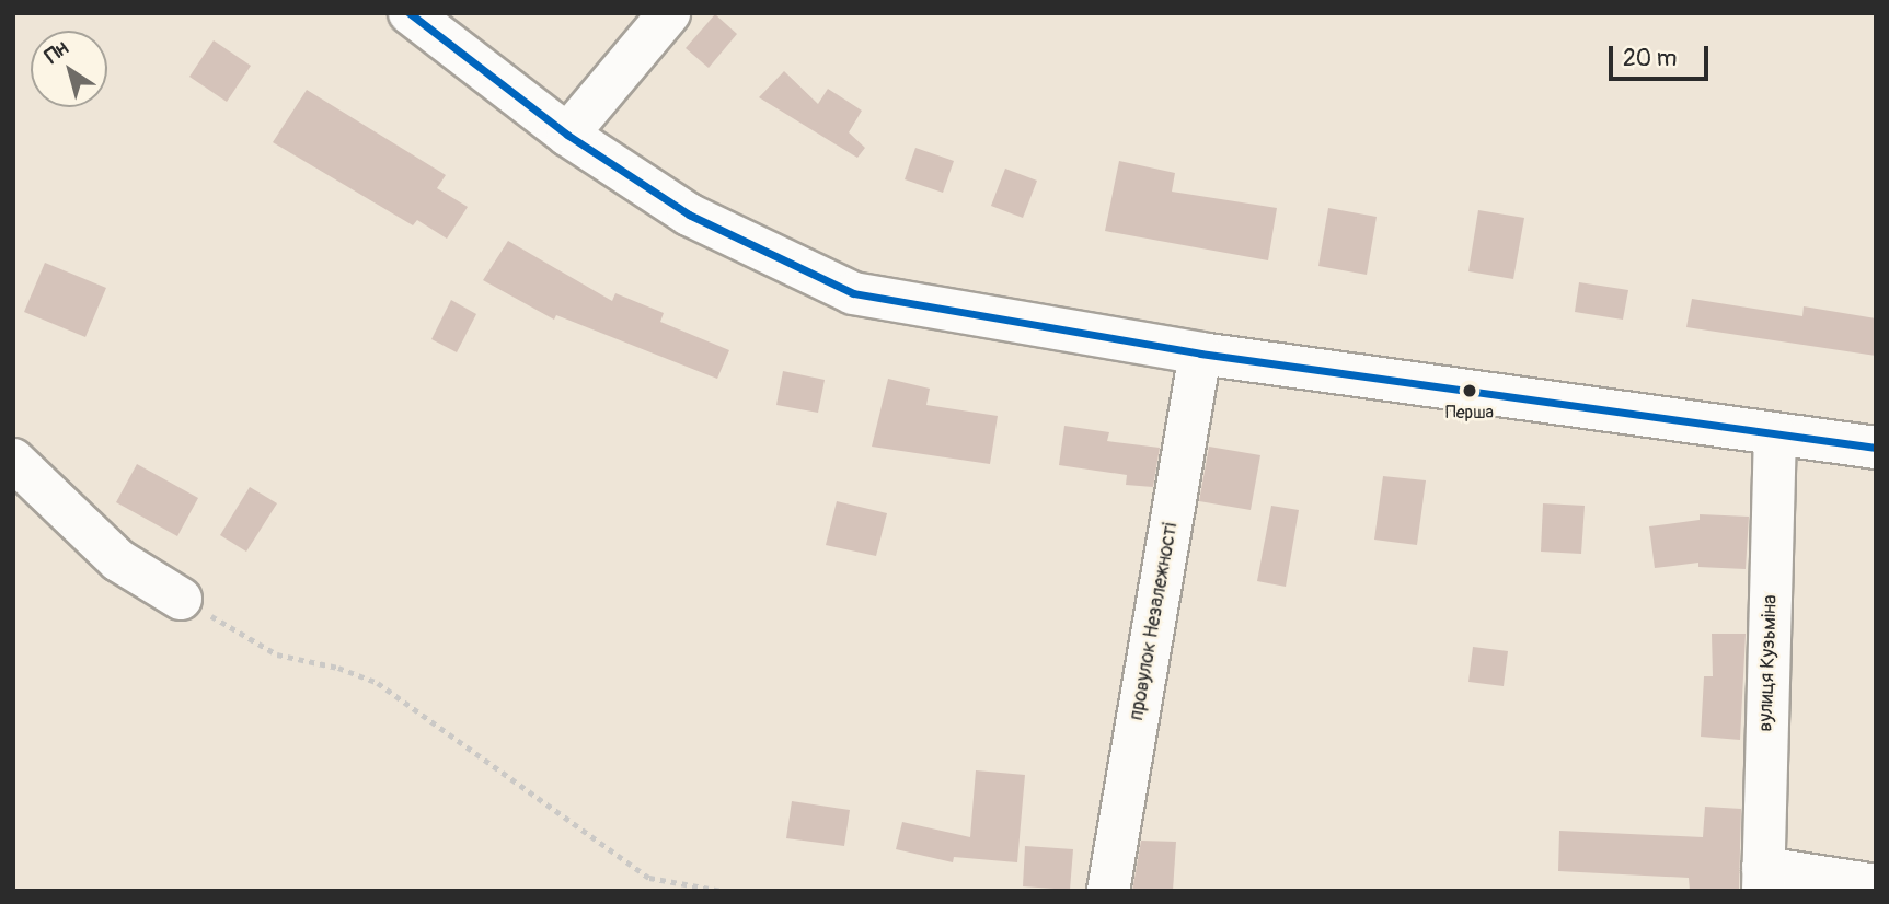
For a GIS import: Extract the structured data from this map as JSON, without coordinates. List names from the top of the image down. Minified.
{"streets":{"street":["провулок Незалежності","вулиця Кузьміна"]},"places":["Перша"],"scale_bar":"20 m","north":"top left"}
